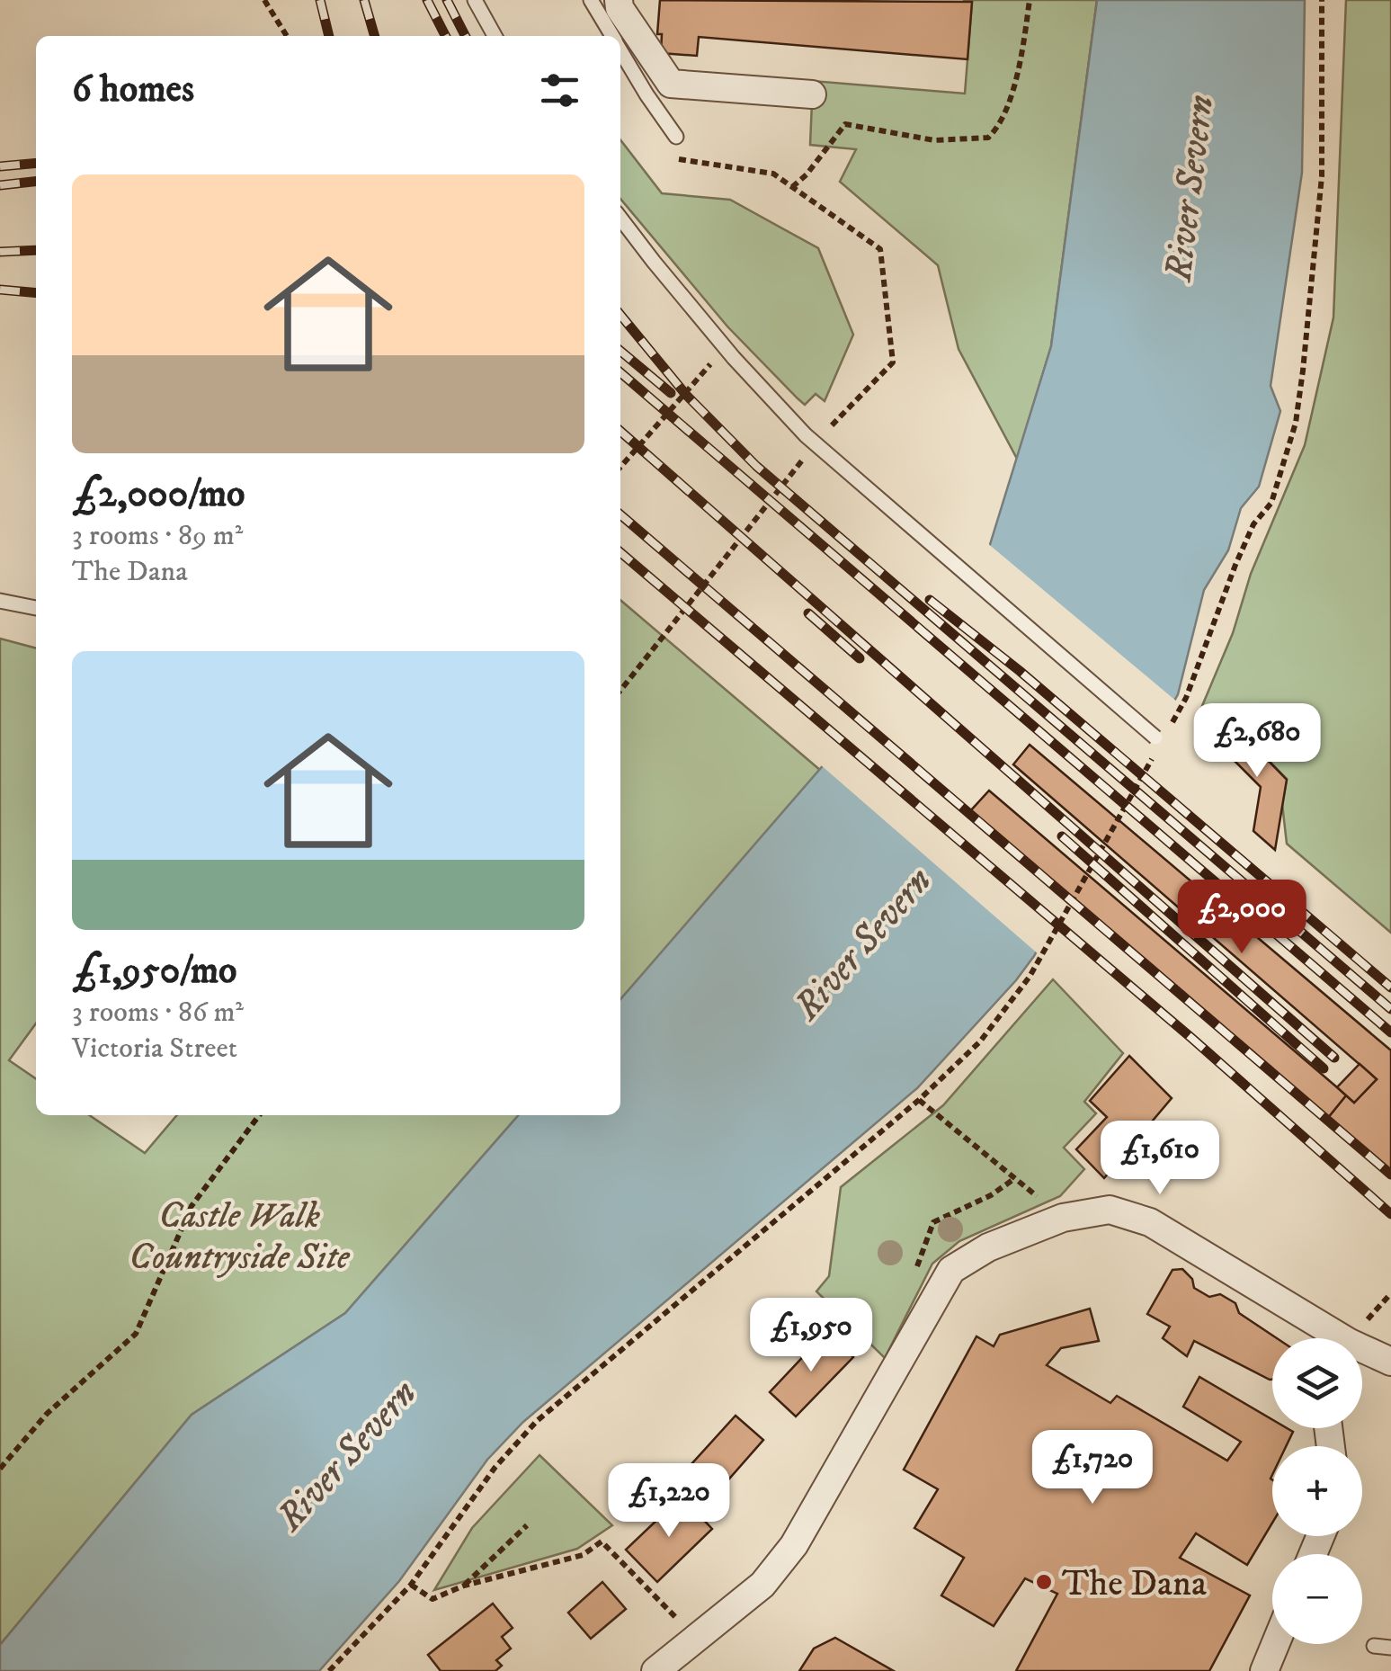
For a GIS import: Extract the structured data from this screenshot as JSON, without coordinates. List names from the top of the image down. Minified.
{"water":["River Severn"],"parks":["Castle Walk Countryside Site"],"places":["The Dana"],"page":{"heading":"6 homes","list":[{"name":"£2,000/mo","note":"3 rooms · 89 m² · The Dana"},{"name":"£1,950/mo","note":"3 rooms · 86 m² · Victoria Street"}],"price":["£2,680","£2,000","£1,610","£1,950","£1,720","£1,220"],"map_buttons":["+","−"]}}
